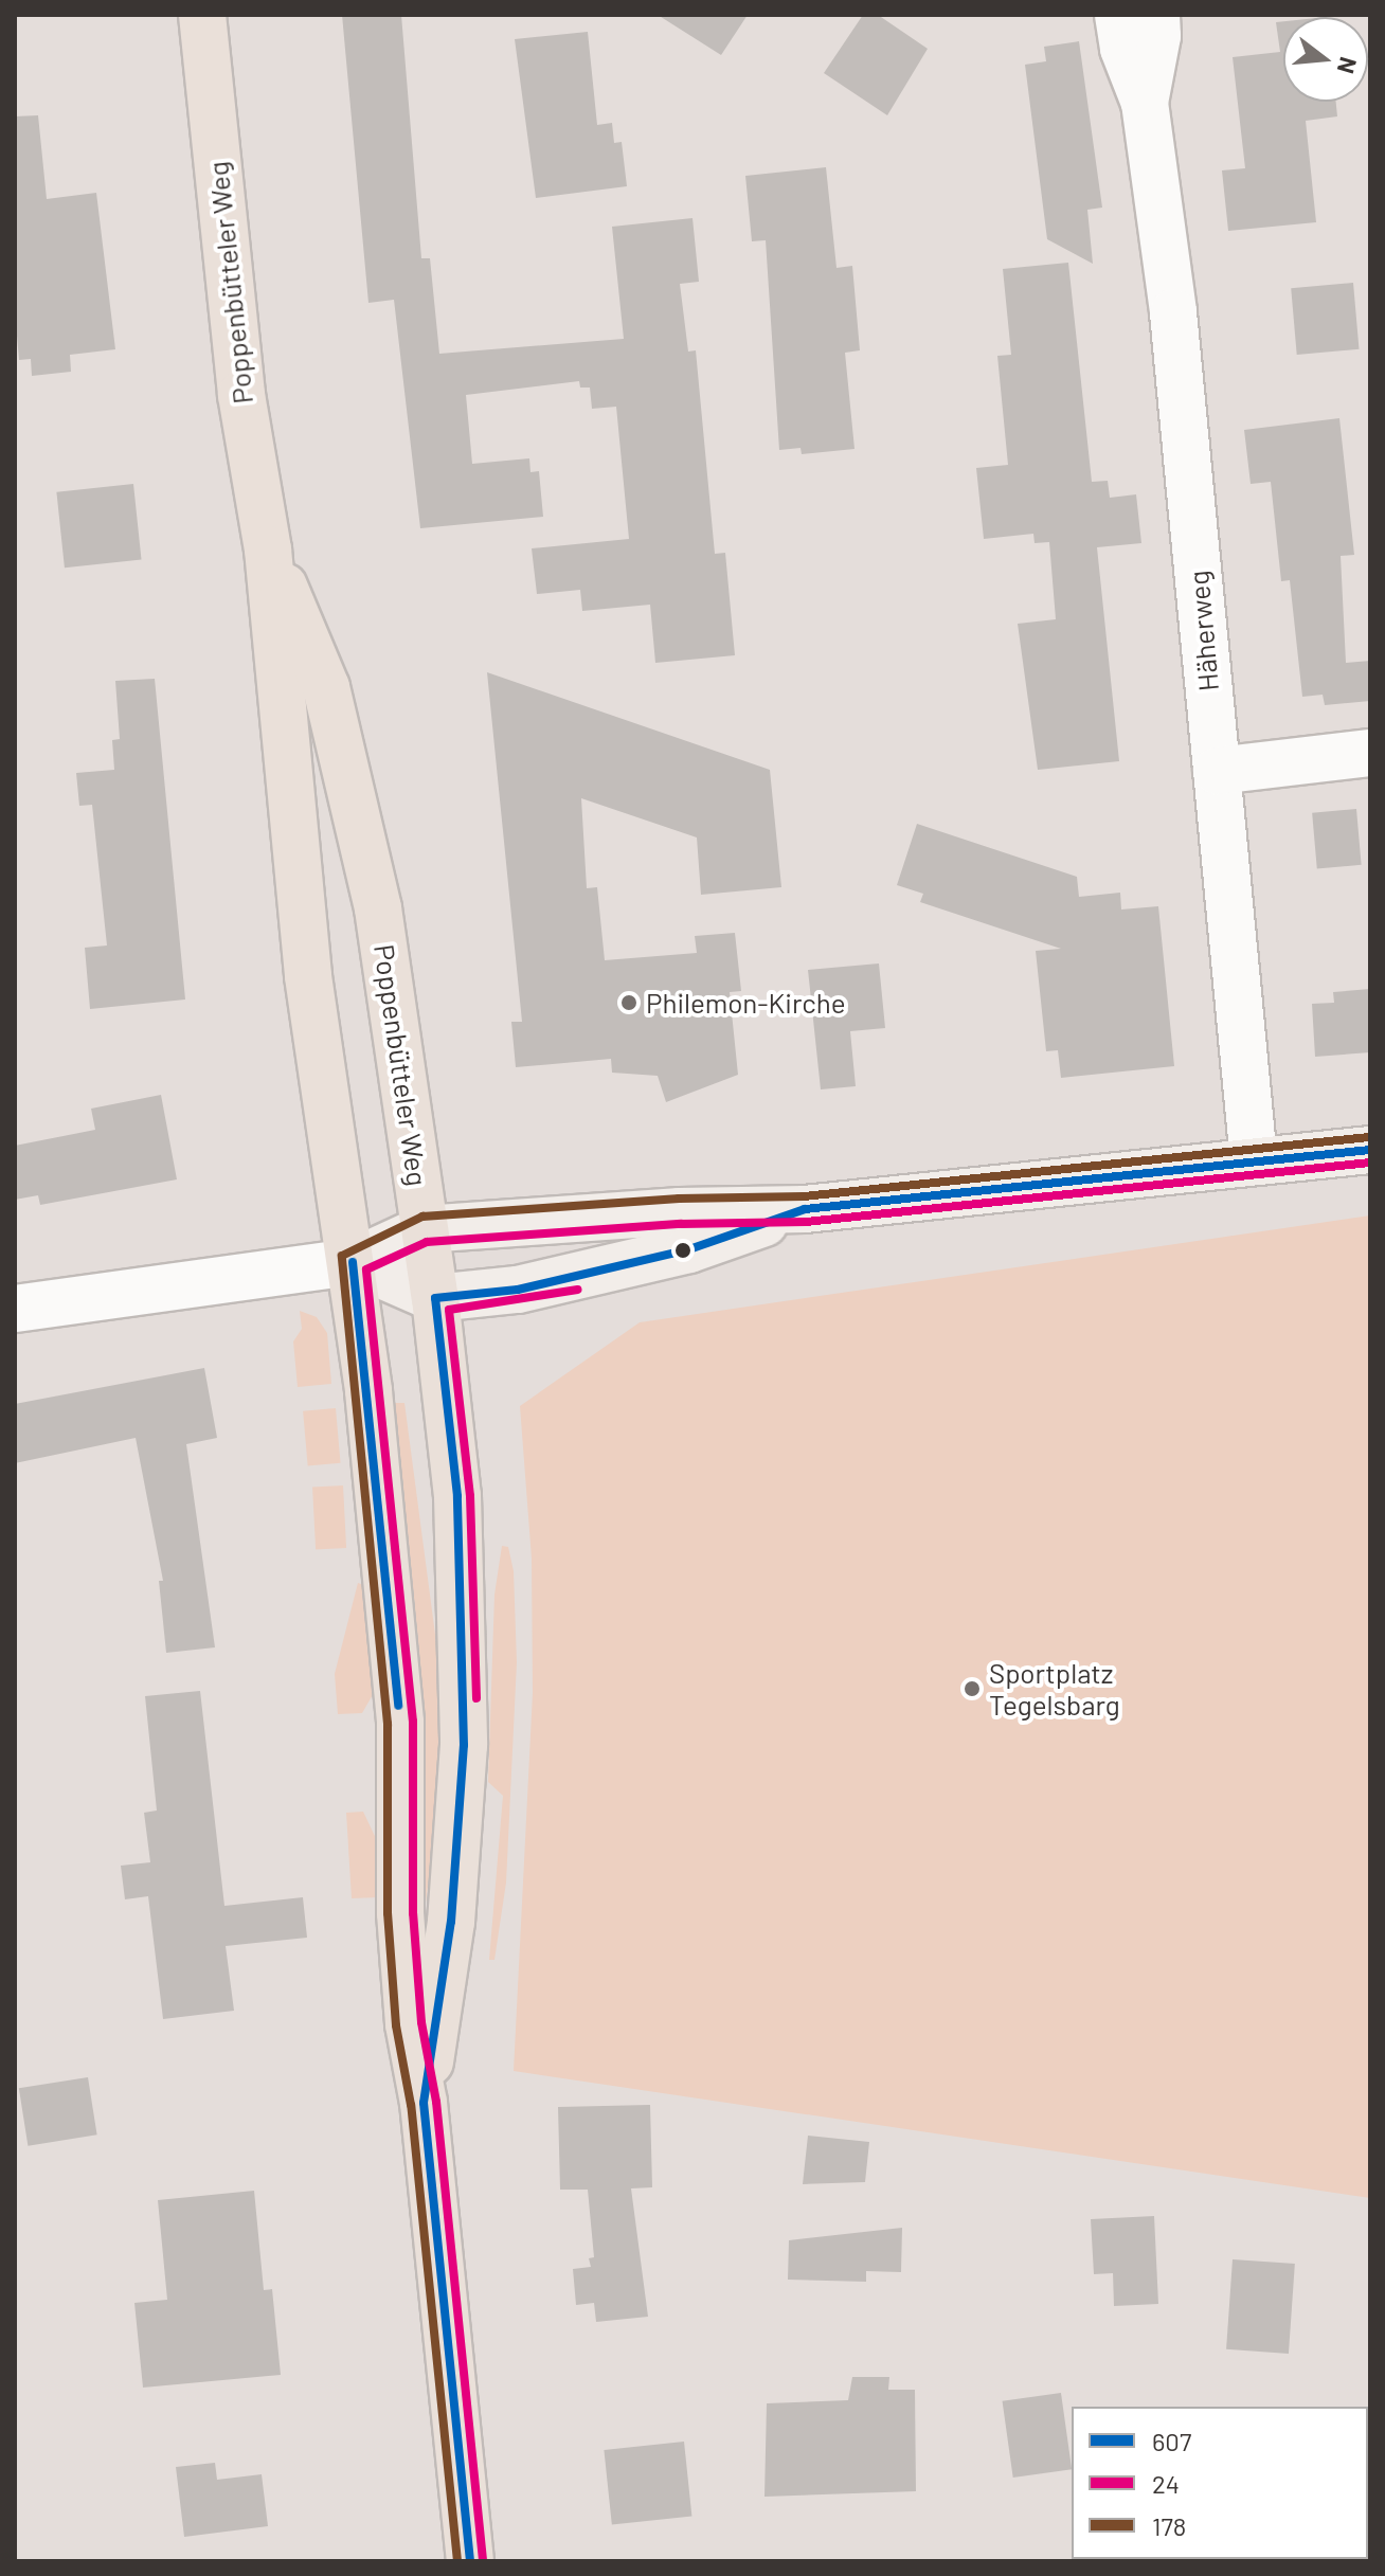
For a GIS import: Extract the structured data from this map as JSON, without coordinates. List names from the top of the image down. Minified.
{"streets":{"main road":["Poppenbütteler Weg"],"street":["Häherweg"]},"places":["Philemon-Kirche","Sportplatz Tegelsbarg"],"lines":["transit line 178","transit line 607","transit line 24"],"legend":["607","24","178"],"north":"right"}
